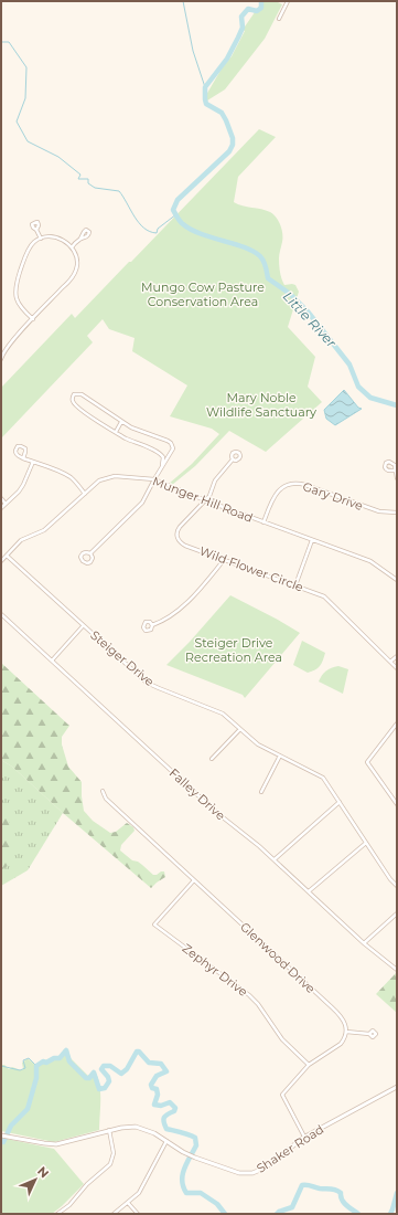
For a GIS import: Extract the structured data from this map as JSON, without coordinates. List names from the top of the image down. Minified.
{"streets":{"street":["Gary Drive","Munger Hill Road","Wild Flower Circle","Steiger Drive","Falley Drive","Glenwood Drive","Zephyr Drive","Shaker Road"]},"crossings":[["Gary Drive","Munger Hill Road"],["Munger Hill Road","Wild Flower Circle"],["Munger Hill Road","Steiger Drive"],["Glenwood Drive","Zephyr Drive"]],"water":["Little River"],"parks":["Mungo Cow Pasture Conservation Area","Mary Noble Wildlife Sanctuary","Steiger Drive Recreation Area"],"north":"top right"}
